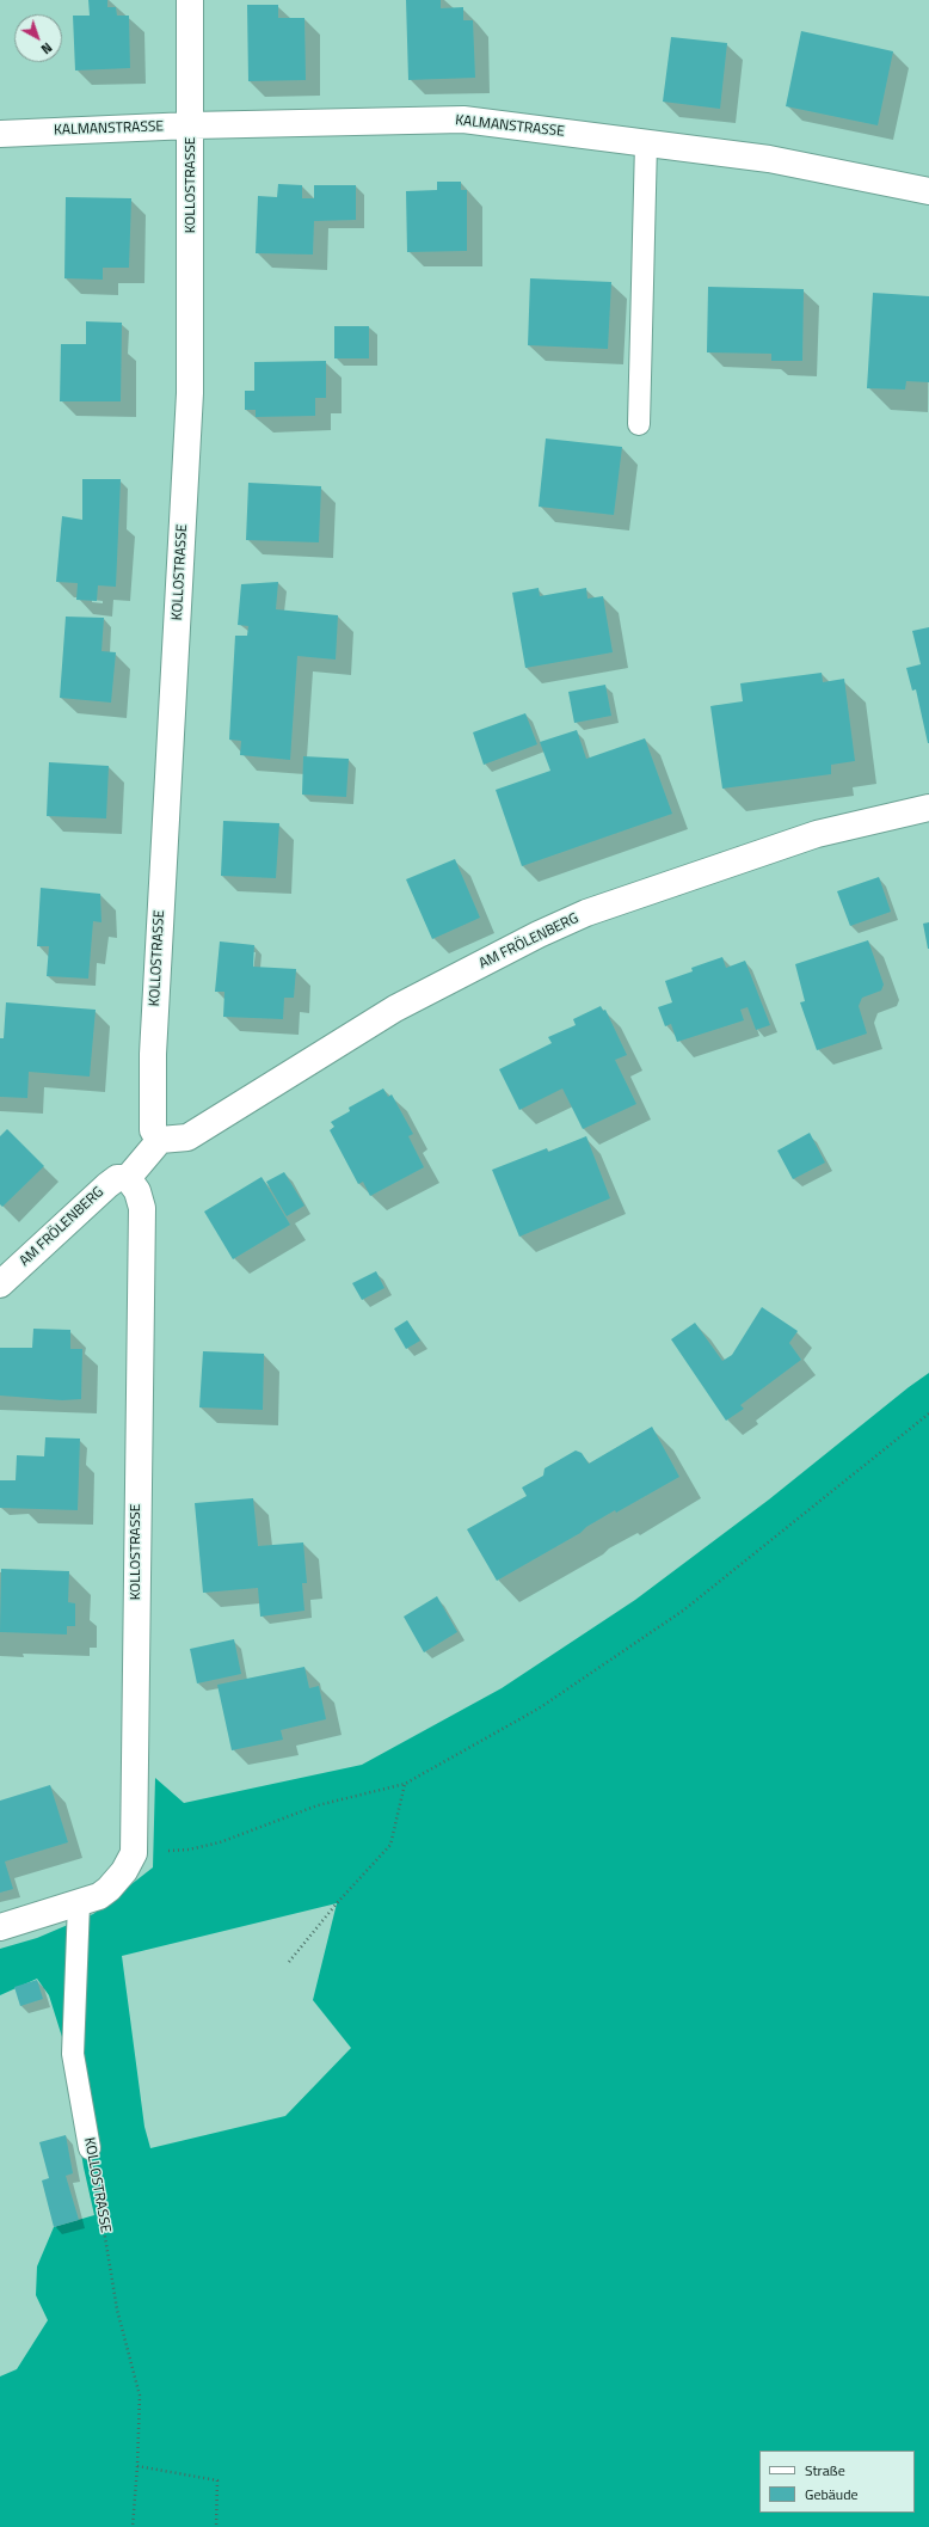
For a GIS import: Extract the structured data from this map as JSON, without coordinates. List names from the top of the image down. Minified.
{"streets":{"street":["KALMANSTRASSE","KOLLOSTRASSE","AM FRÖLENBERG"]},"crossings":[["KALMANSTRASSE","KOLLOSTRASSE"],["KOLLOSTRASSE","AM FRÖLENBERG"]],"legend":["Straße","Gebäude"],"north":"bottom right"}
